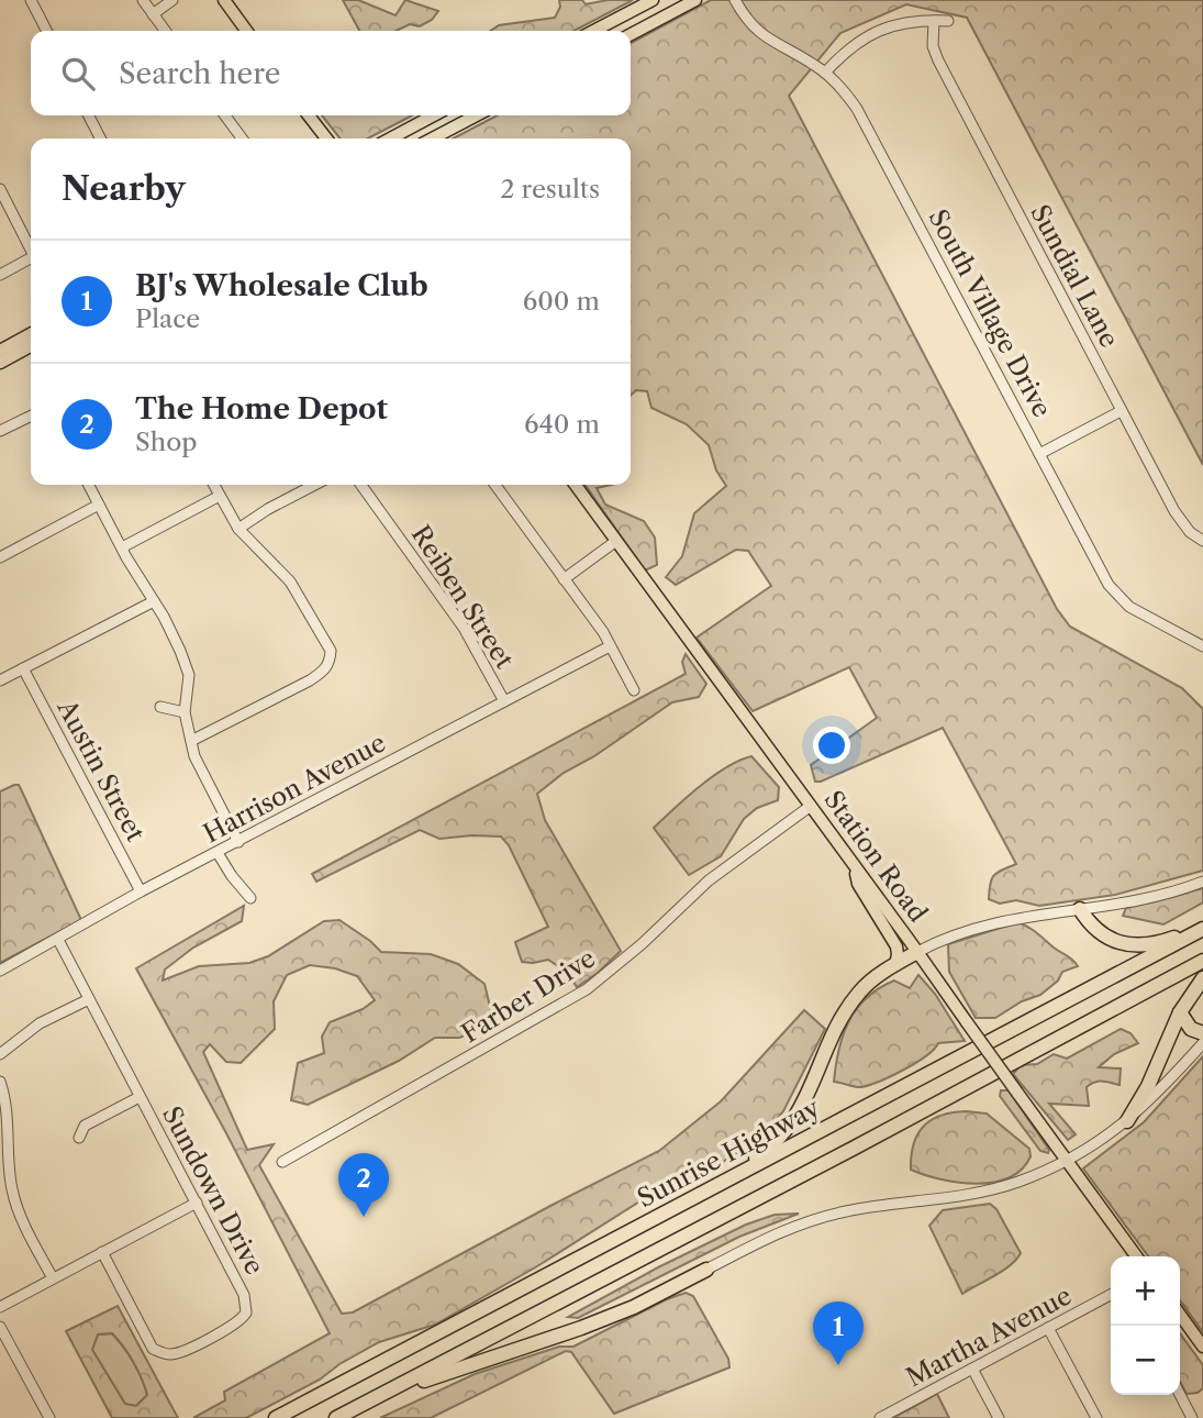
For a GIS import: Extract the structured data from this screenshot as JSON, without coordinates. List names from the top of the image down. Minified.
{"streets":{"highway":["Sunrise Highway"],"main road":["Station Road"],"street":["Sundial Lane","South Village Drive","Reiben Street","Austin Street","Harrison Avenue","Farber Drive","Sundown Drive","Martha Avenue"]},"crossings":[["Reiben Street","Harrison Avenue"],["Austin Street","Harrison Avenue"],["Harrison Avenue","Sundown Drive"],["Station Road","Farber Drive"]],"page":{"search":"Search here","heading":["Nearby","2 results"],"list":[{"mark":"1","name":"BJ's Wholesale Club","note":"Place","value":"600 m"},{"mark":"2","name":"The Home Depot","note":"Shop","value":"640 m"}],"pins":["2","1"],"map_buttons":["+","−"]}}
